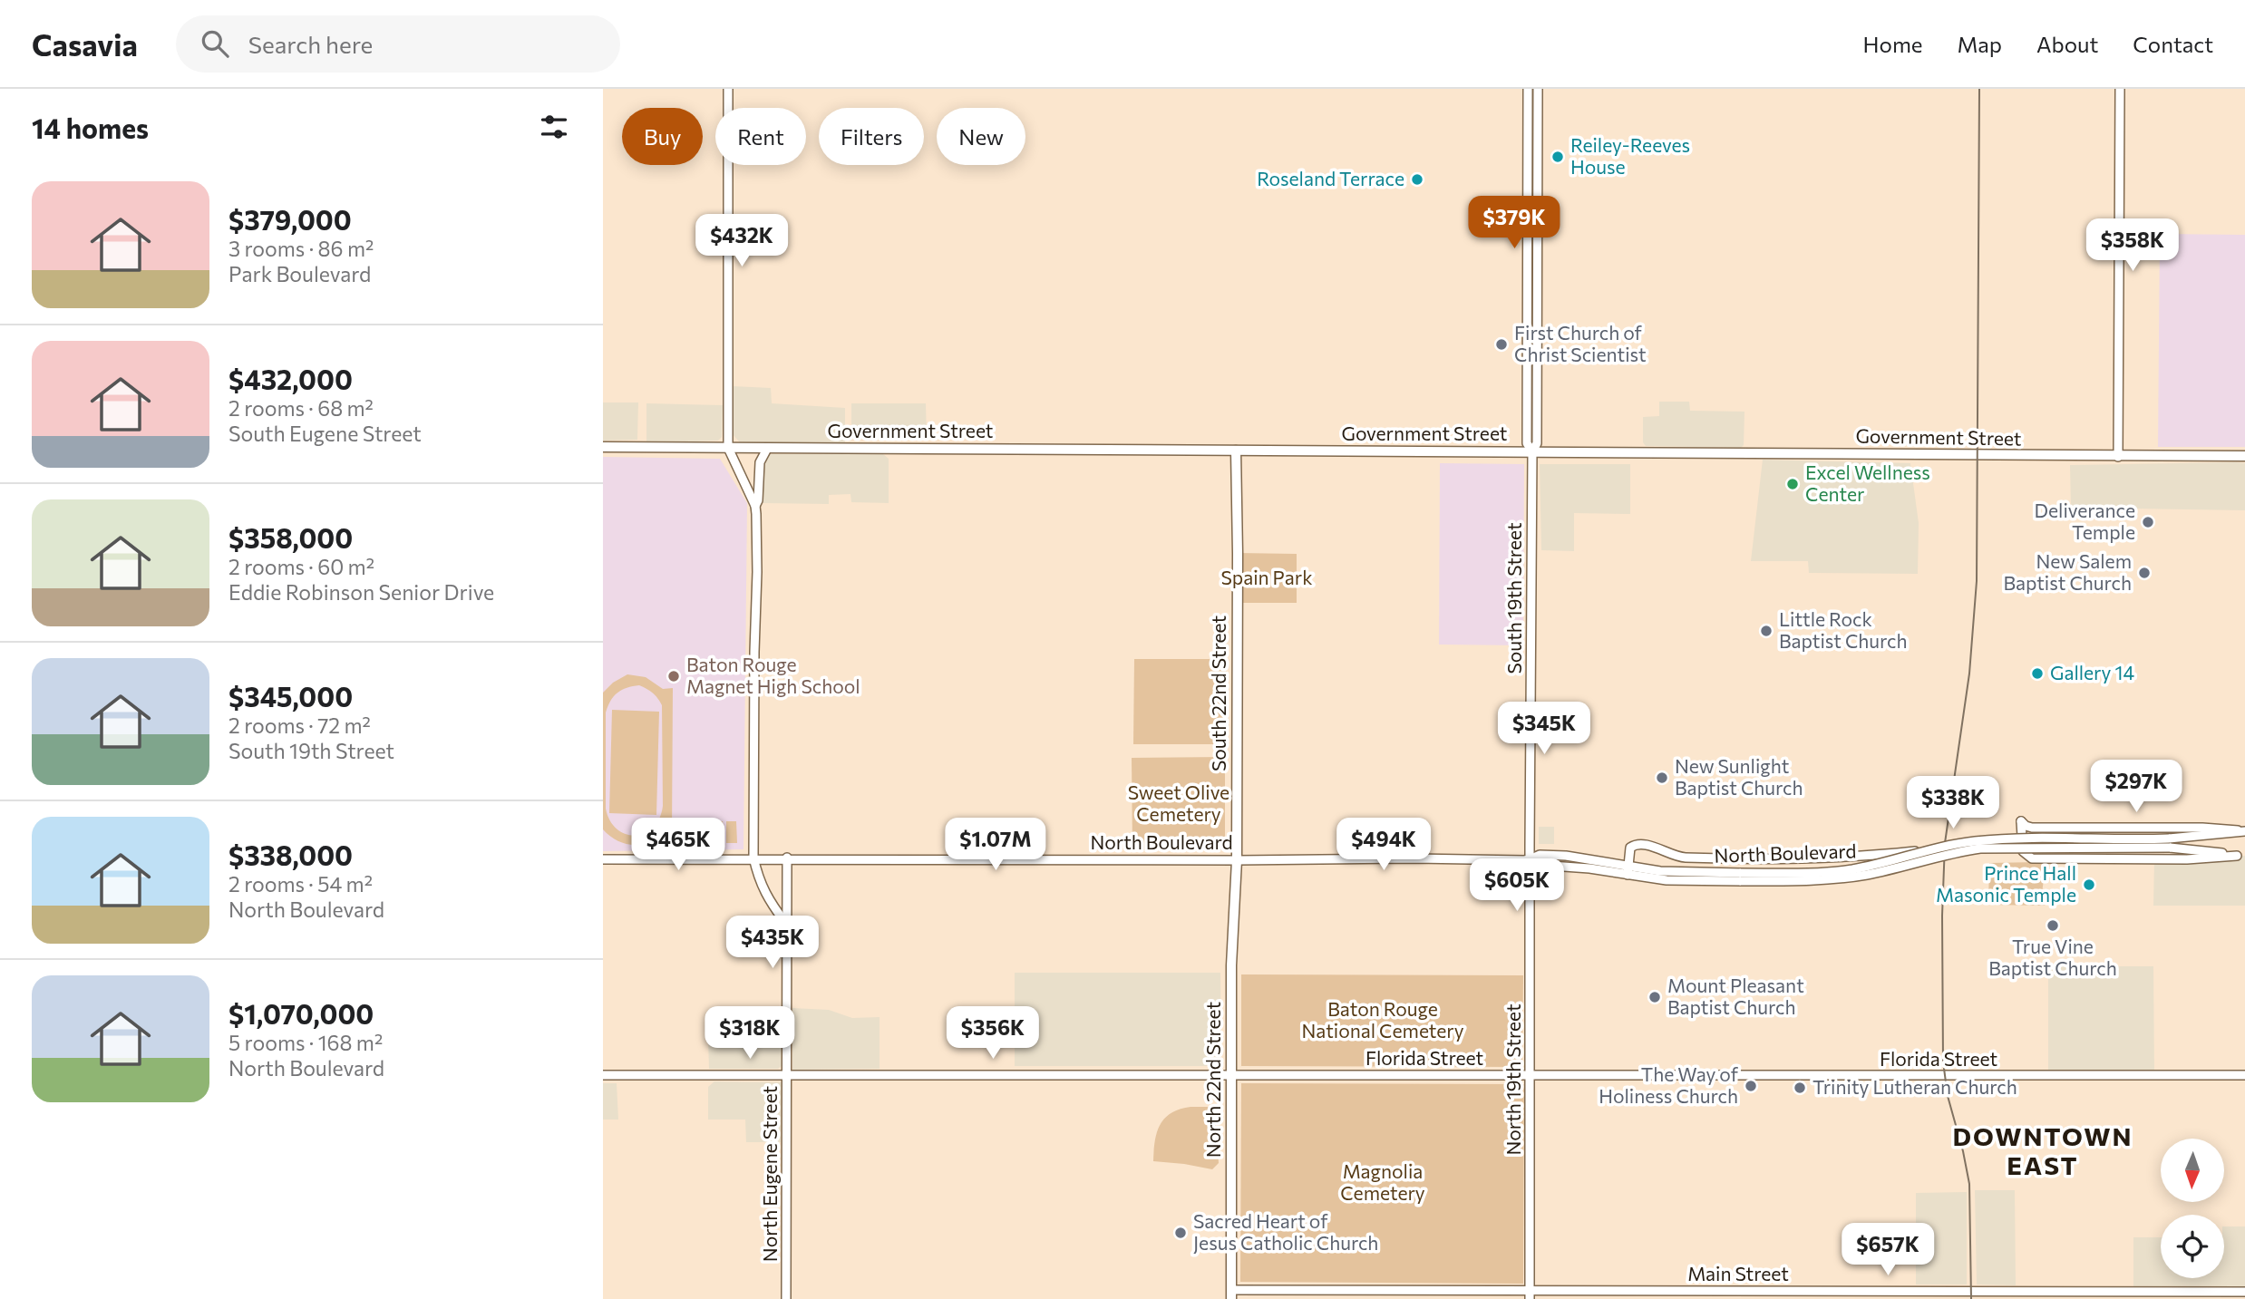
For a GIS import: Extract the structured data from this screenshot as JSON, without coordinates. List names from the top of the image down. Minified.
{"streets":{"main road":["Government Street","South 22nd Street","North 22nd Street"],"street":["South 19th Street","North Boulevard","Florida Street","North 19th Street","North Eugene Street","Main Street"]},"crossings":[["Government Street","South 19th Street"],["Government Street","South 22nd Street"],["South 19th Street","North Boulevard"],["South 19th Street","North 19th Street"],["South 22nd Street","North Boulevard"],["South 22nd Street","North 22nd Street"],["North Boulevard","North 22nd Street"],["North Boulevard","North 19th Street"],["North Boulevard","North Eugene Street"],["Florida Street","North 22nd Street"],["Florida Street","North 19th Street"],["Florida Street","North Eugene Street"],["North 22nd Street","Main Street"],["North 19th Street","Main Street"]],"districts":["DOWNTOWN EAST"],"parks":["Spain Park","Sweet Olive Cemetery","Baton Rouge National Cemetery","Magnolia Cemetery"],"places":["Reiley-Reeves House","Roseland Terrace","First Church of Christ Scientist","Excel Wellness Center","Deliverance Temple","New Salem Baptist Church","Little Rock Baptist Church","Gallery 14","Baton Rouge Magnet High School","New Sunlight Baptist Church","Prince Hall Masonic Temple","True Vine Baptist Church","Mount Pleasant Baptist Church","The Way of Holiness Church","Trinity Lutheran Church","Sacred Heart of Jesus Catholic Church"],"north":"bottom","page":{"header":"Casavia","search":"Search here","nav":["Home","Map","About","Contact"],"heading":"14 homes","chip":["Buy","Rent","Filters","New"],"list":[{"name":"$379,000","note":"3 rooms · 86 m² · Park Boulevard"},{"name":"$432,000","note":"2 rooms · 68 m² · South Eugene Street"},{"name":"$358,000","note":"2 rooms · 60 m² · Eddie Robinson Senior Drive"},{"name":"$345,000","note":"2 rooms · 72 m² · South 19th Street"},{"name":"$338,000","note":"2 rooms · 54 m² · North Boulevard"},{"name":"$1,070,000","note":"5 rooms · 168 m² · North Boulevard"}],"price":["$379K","$432K","$358K","$345K","$297K","$338K","$465K","$1.07M","$494K","$605K","$435K","$318K","$356K","$657K"]}}
